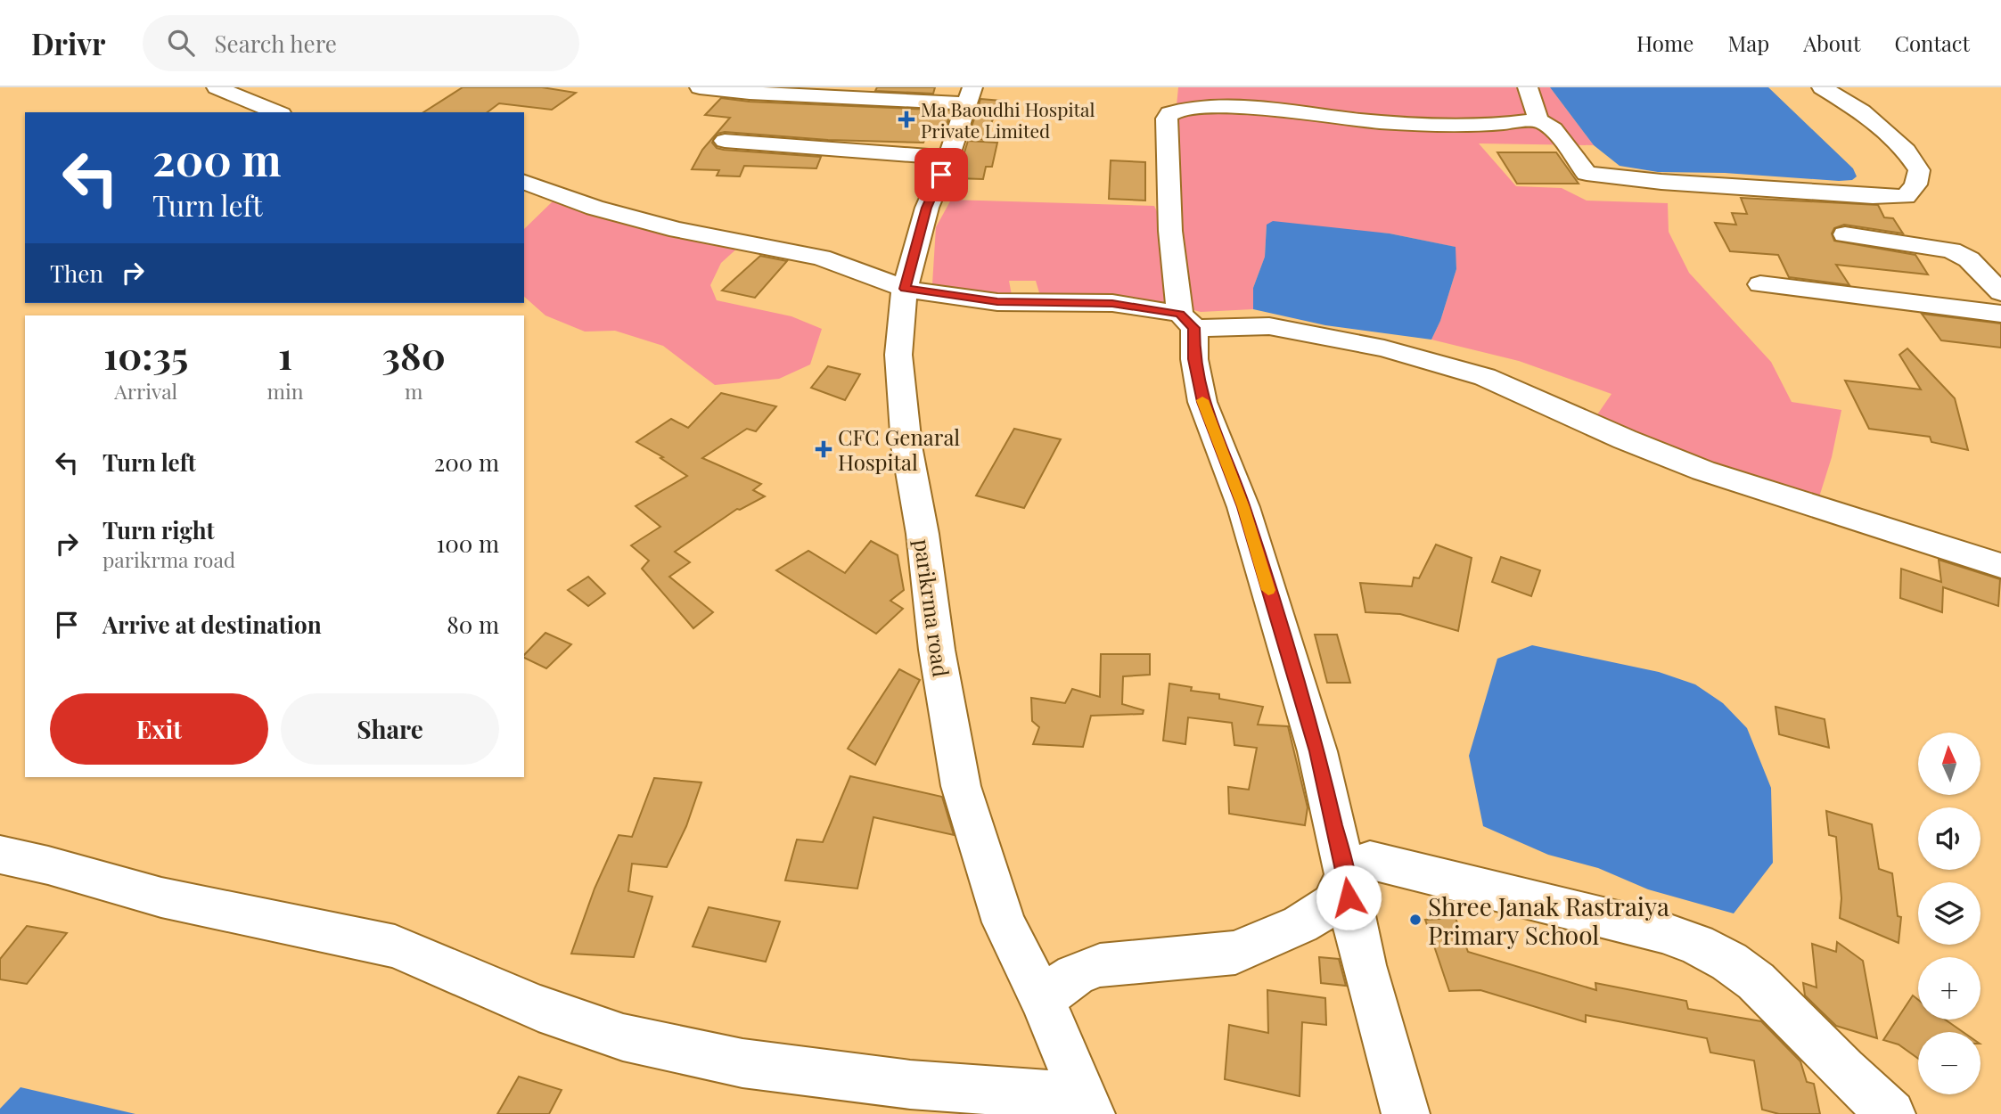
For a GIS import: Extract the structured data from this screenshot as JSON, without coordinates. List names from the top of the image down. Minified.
{"streets":{"street":["parikrma road"]},"places":{"health":["Ma Baoudhi Hospital Private Limited","CFC Genaral Hospital"],"other":["Shree Janak Rastraiya Primary School"]},"north":"top","page":{"header":"Drivr","search":"Search here","nav":["Home","Map","About","Contact"],"turn":["200 m","Turn left"],"then":"Then","eta":["10:35","Arrival","1","min","380","m"],"list":[{"name":"Turn left","value":"200 m"},{"name":"Turn right","note":"parikrma road","value":"100 m"},{"name":"Arrive at destination","value":"80 m"}],"buttons":["Exit","Share"],"map_buttons":["+","−"]}}
